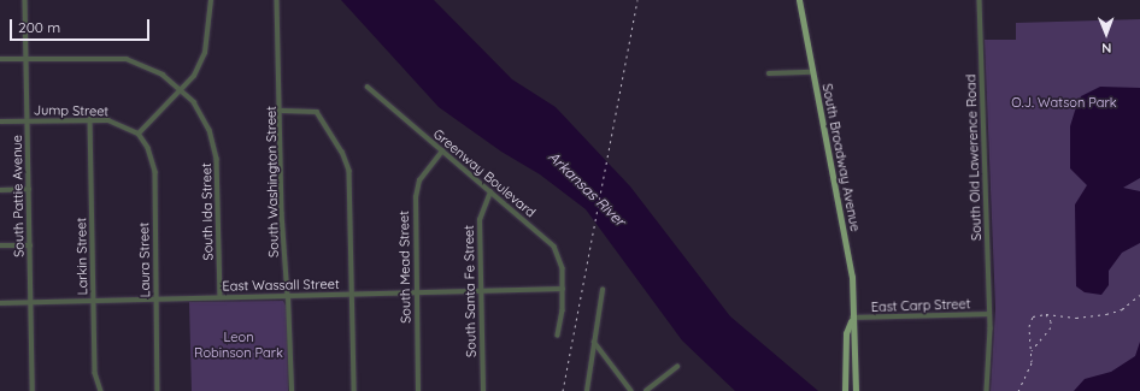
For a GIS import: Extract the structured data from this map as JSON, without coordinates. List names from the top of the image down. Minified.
{"streets":{"main road":["South Broadway Avenue"],"street":["Jump Street","South Old Lawerence Road","Greenway Boulevard","South Washington Street","South Pattie Avenue","South Ida Street","Larkin Street","Laura Street","South Mead Street","East Wassall Street","South Santa Fe Street","East Carp Street"]},"crossings":[["Jump Street","South Pattie Avenue"],["Jump Street","Larkin Street"],["Jump Street","Laura Street"],["South Broadway Avenue","East Carp Street"],["South Old Lawerence Road","East Carp Street"],["Greenway Boulevard","South Mead Street"],["Greenway Boulevard","East Wassall Street"],["Greenway Boulevard","South Santa Fe Street"],["South Washington Street","East Wassall Street"],["South Pattie Avenue","South Ida Street"],["South Pattie Avenue","East Wassall Street"],["South Ida Street","East Wassall Street"],["Larkin Street","East Wassall Street"],["Laura Street","East Wassall Street"],["South Mead Street","East Wassall Street"],["East Wassall Street","South Santa Fe Street"]],"water":["Arkansas River"],"parks":["O.J. Watson Park","Leon Robinson Park"],"scale_bar":"200 m","north":"bottom"}
